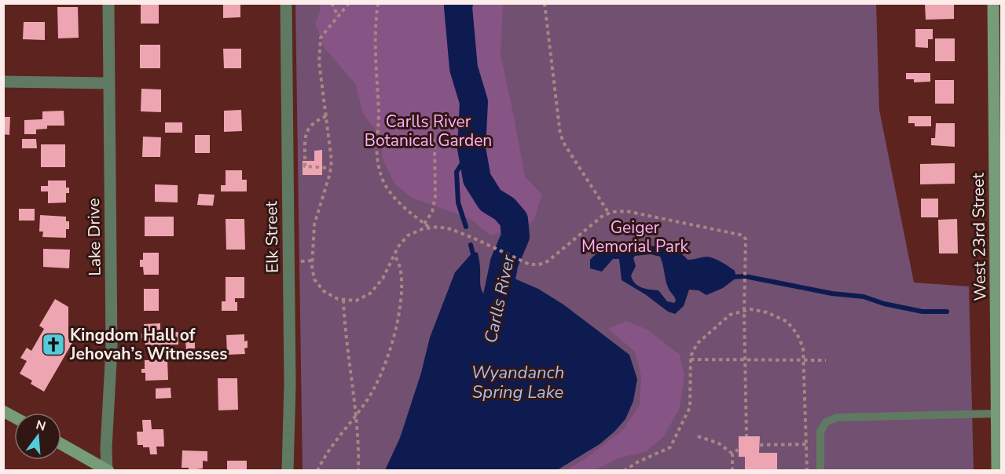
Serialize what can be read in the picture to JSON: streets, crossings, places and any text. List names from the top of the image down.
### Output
{
  "streets": {
    "street": ["Lake Drive", "Elk Street", "West 23rd Street"]
  },
  "water": ["Carlls River", "Wyandanch Spring Lake"],
  "parks": ["Carlls River Botanical Garden", "Geiger Memorial Park"],
  "places": {
    "church": ["Kingdom Hall of Jehovah’s Witnesses"]
  },
  "north": "top"
}
